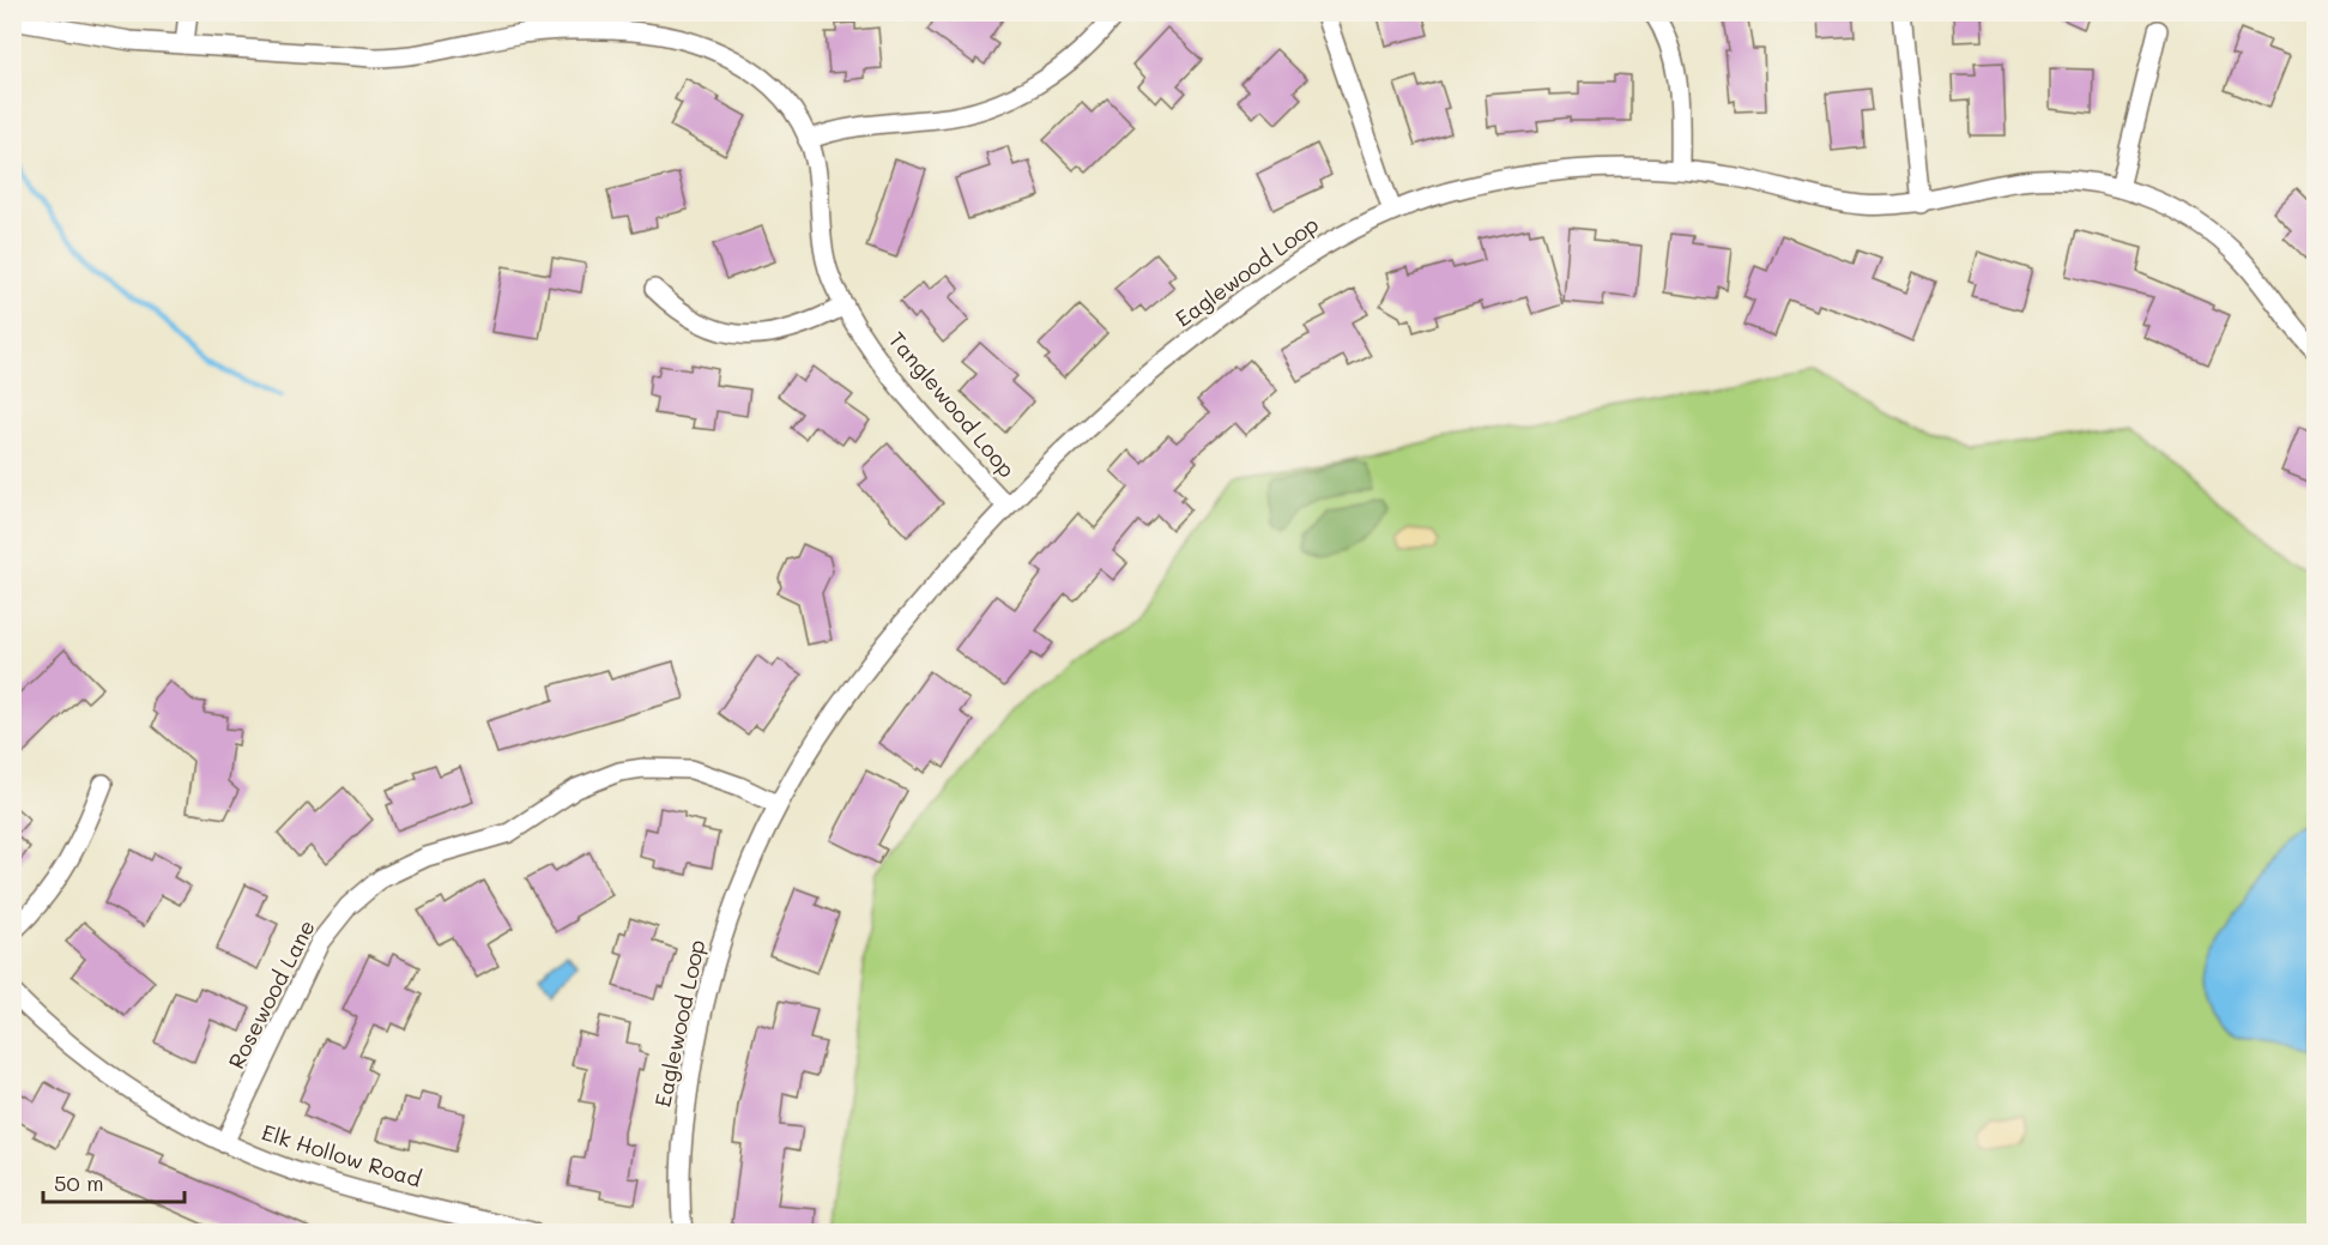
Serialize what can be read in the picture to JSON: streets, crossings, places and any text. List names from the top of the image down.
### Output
{
  "streets": {
    "street": [
      "Eaglewood Loop",
      "Tanglewood Loop",
      "Rosewood Lane",
      "Elk Hollow Road"
    ]
  },
  "crossings": [
    ["Eaglewood Loop", "Tanglewood Loop"],
    ["Eaglewood Loop", "Rosewood Lane"],
    ["Rosewood Lane", "Elk Hollow Road"]
  ],
  "scale_bar": "50 m"
}
